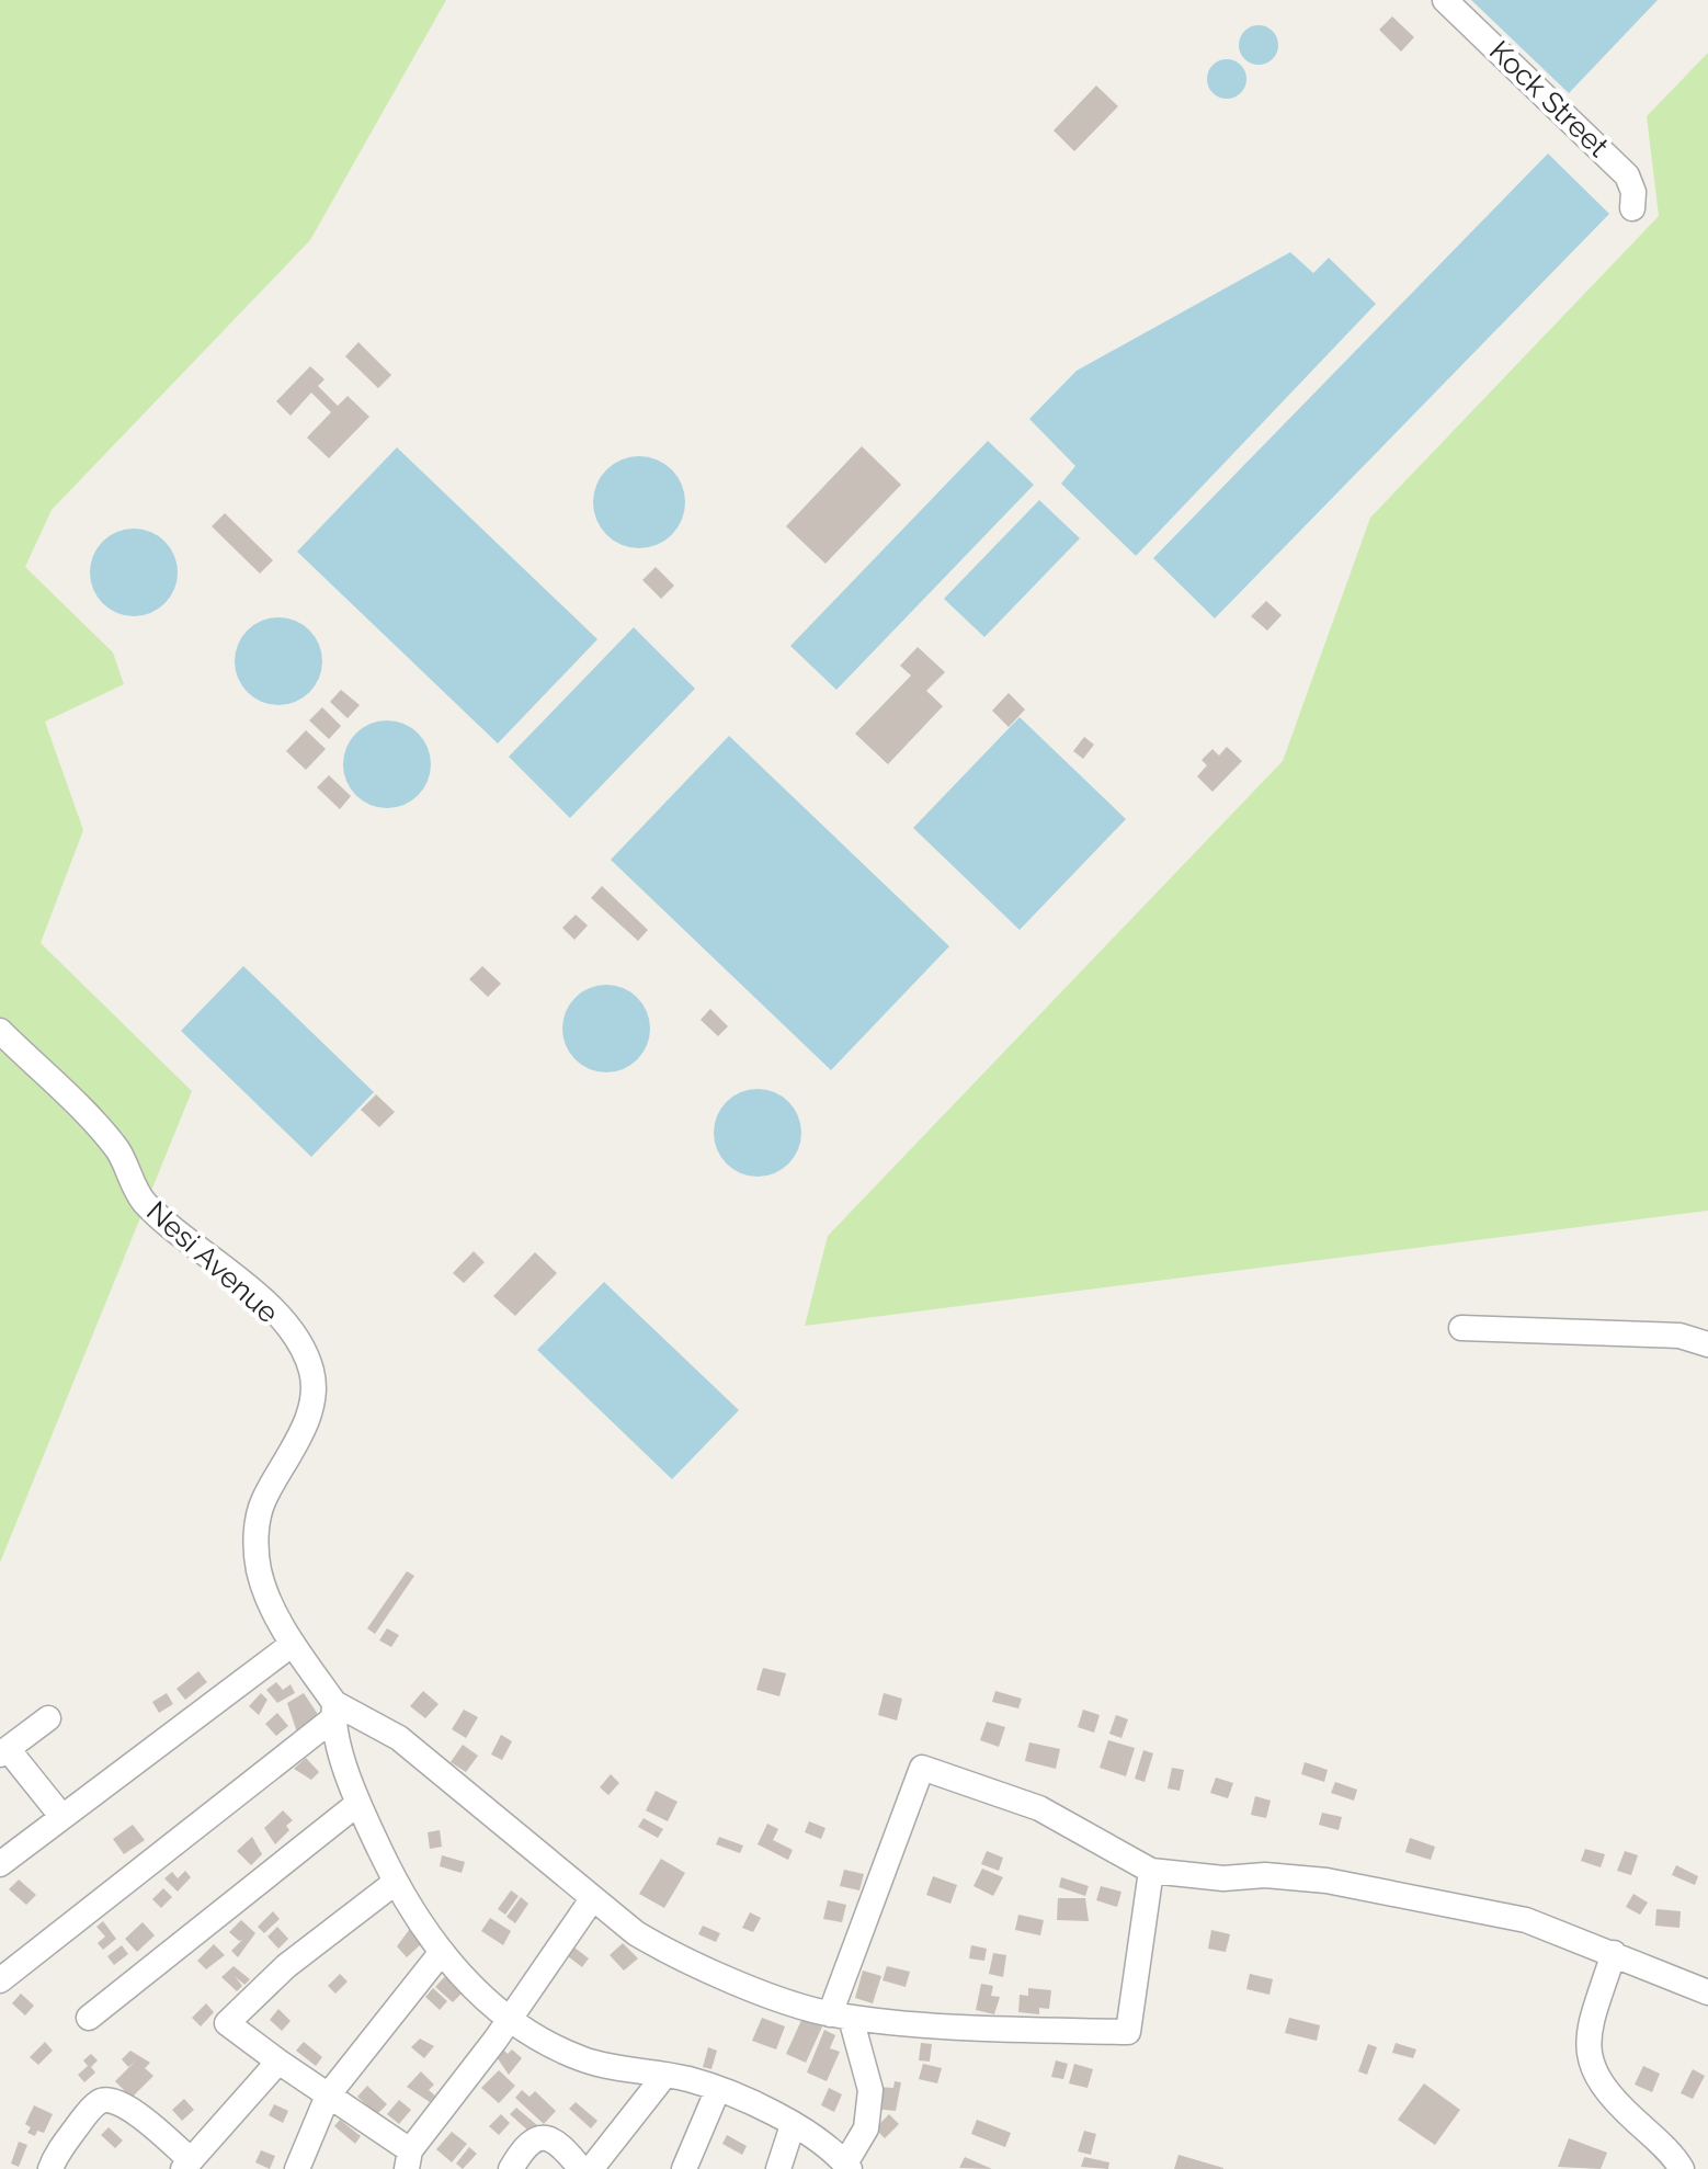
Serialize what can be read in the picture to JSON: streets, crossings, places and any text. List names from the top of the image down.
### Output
{
  "streets": {
    "street": ["Kock Street", "Nesi Avenue"]
  }
}
